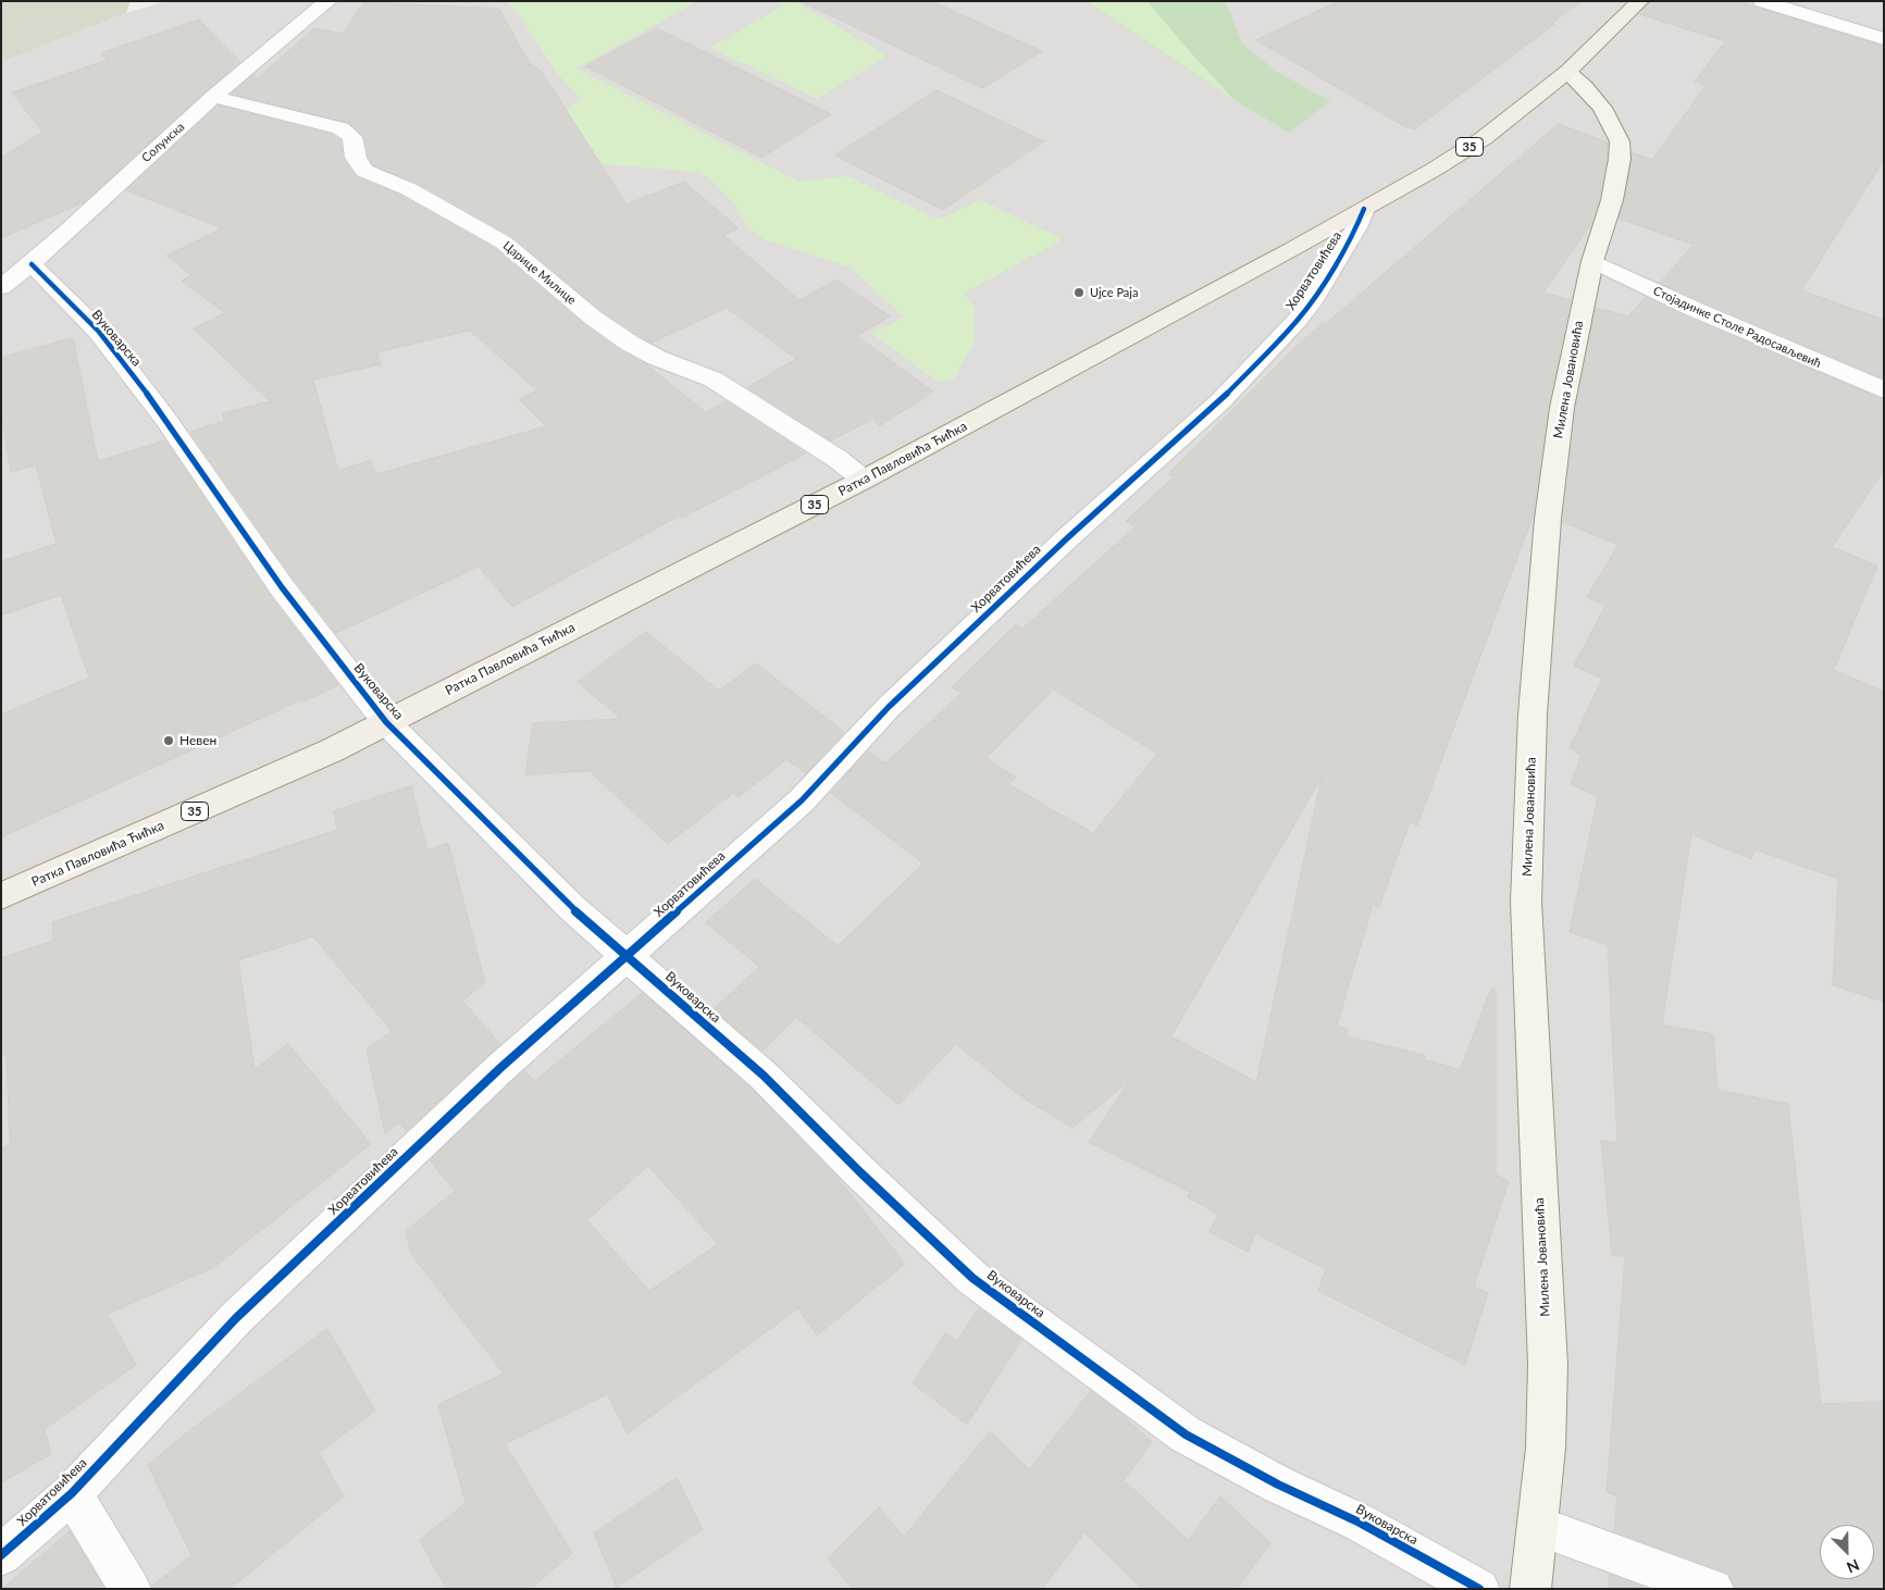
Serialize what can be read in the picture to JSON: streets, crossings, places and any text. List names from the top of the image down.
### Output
{
  "streets": {
    "main road": ["35", "Милена Јовановића", "Ратка Павловића Ћићка"],
    "street": [
      "Солунска",
      "Хорватовићева",
      "Царице Милице",
      "Стојадинке Столе Радосављевић",
      "Вуковарска"
    ]
  },
  "crossings": [
    ["Солунска", "Царице Милице"],
    ["Солунска", "Вуковарска"],
    ["Хорватовићева", "Вуковарска"],
    ["Хорватовићева", "Ратка Павловића Ћићка"],
    ["Царице Милице", "Ратка Павловића Ћићка"],
    ["Стојадинке Столе Радосављевић", "Милена Јовановића"],
    ["Вуковарска", "Ратка Павловића Ћићка"],
    ["Милена Јовановића", "Ратка Павловића Ћићка"]
  ],
  "places": ["Ujce Paja", "Невен"],
  "north": "bottom right"
}
